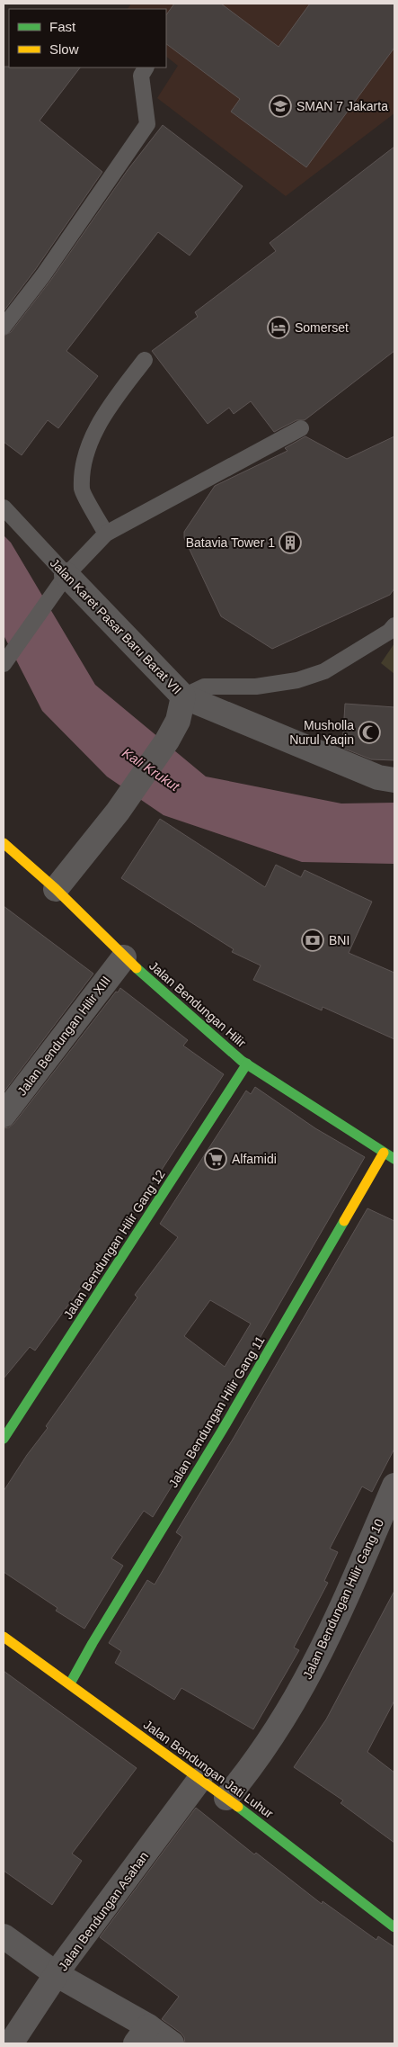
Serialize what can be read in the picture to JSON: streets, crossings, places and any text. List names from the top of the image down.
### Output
{
  "streets": {
    "street": [
      "Jalan Karet Pasar Baru Barat VII",
      "Jalan Bendungan Hilir",
      "Jalan Bendungan Hilir XIII",
      "Jalan Bendungan Hilir Gang 12",
      "Jalan Bendungan Hilir Gang 11",
      "Jalan Bendungan Hilir Gang 10",
      "Jalan Bendungan Jati Luhur",
      "Jalan Bendungan Asahan"
    ]
  },
  "crossings": [
    ["Jalan Bendungan Hilir", "Jalan Bendungan Hilir XIII"],
    ["Jalan Bendungan Hilir", "Jalan Bendungan Hilir Gang 12"],
    ["Jalan Bendungan Hilir", "Jalan Bendungan Hilir Gang 11"],
    ["Jalan Bendungan Hilir Gang 11", "Jalan Bendungan Jati Luhur"],
    ["Jalan Bendungan Hilir Gang 10", "Jalan Bendungan Jati Luhur"],
    ["Jalan Bendungan Jati Luhur", "Jalan Bendungan Asahan"]
  ],
  "water": ["Kali Krukut"],
  "places": {
    "school or university": ["SMAN 7 Jakarta"],
    "hotel": ["Somerset"],
    "building": ["Batavia Tower 1"],
    "mosque": ["Musholla Nurul Yaqin"],
    "bank": ["BNI"],
    "supermarket": ["Alfamidi"]
  },
  "legend": ["Fast", "Slow"]
}
